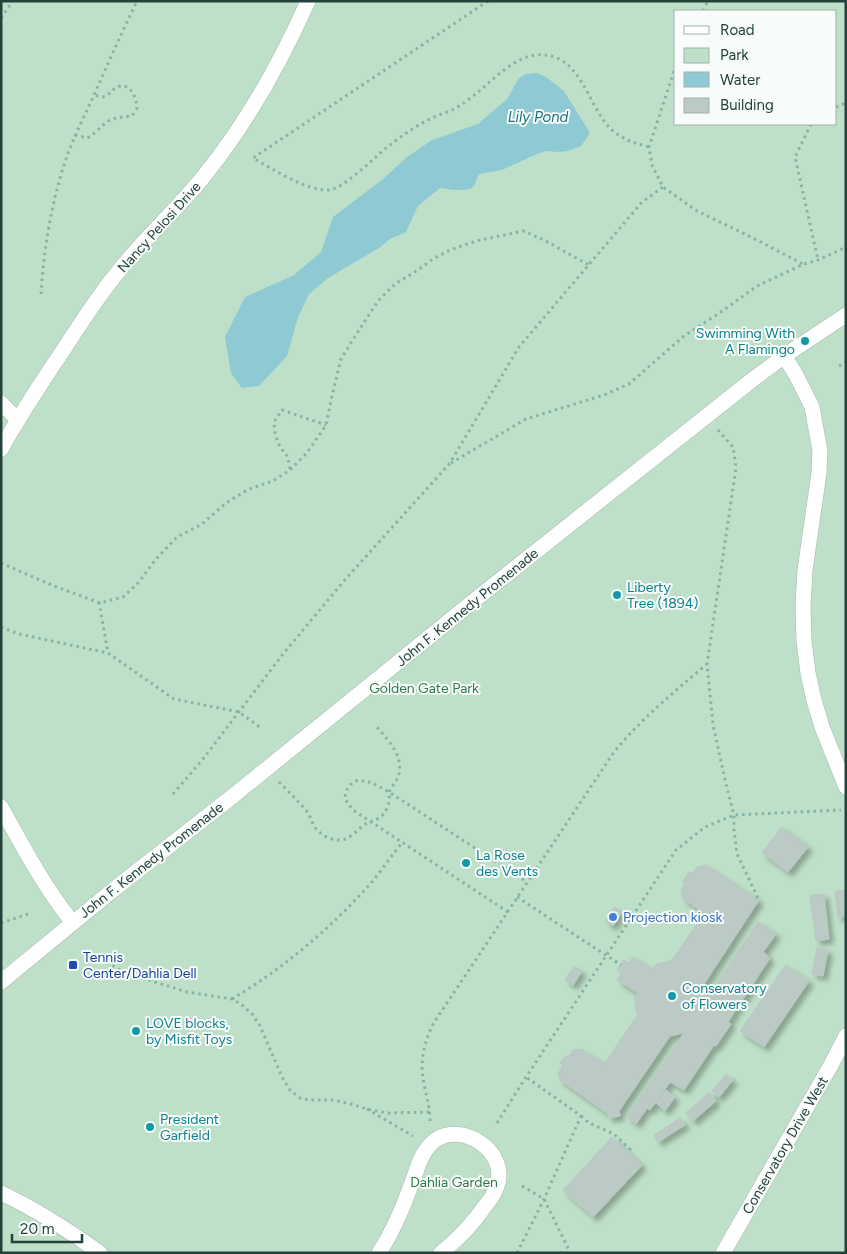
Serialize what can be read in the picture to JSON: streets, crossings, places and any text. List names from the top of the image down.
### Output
{
  "streets": {
    "street": ["Nancy Pelosi Drive", "John F. Kennedy Promenade", "Conservatory Drive West"]
  },
  "water": ["Lily Pond"],
  "parks": ["Golden Gate Park", "Dahlia Garden"],
  "places": {
    "other": [
      "Swimming With A Flamingo",
      "Liberty Tree (1894)",
      "La Rose des Vents",
      "Projection kiosk",
      "Conservatory of Flowers",
      "LOVE blocks, by Misfit Toys",
      "President Garfield"
    ],
    "transit": ["Tennis Center/Dahlia Dell"]
  },
  "legend": [
    "Road",
    "Park",
    "Water",
    "Building"
  ],
  "scale_bar": "20 m"
}
